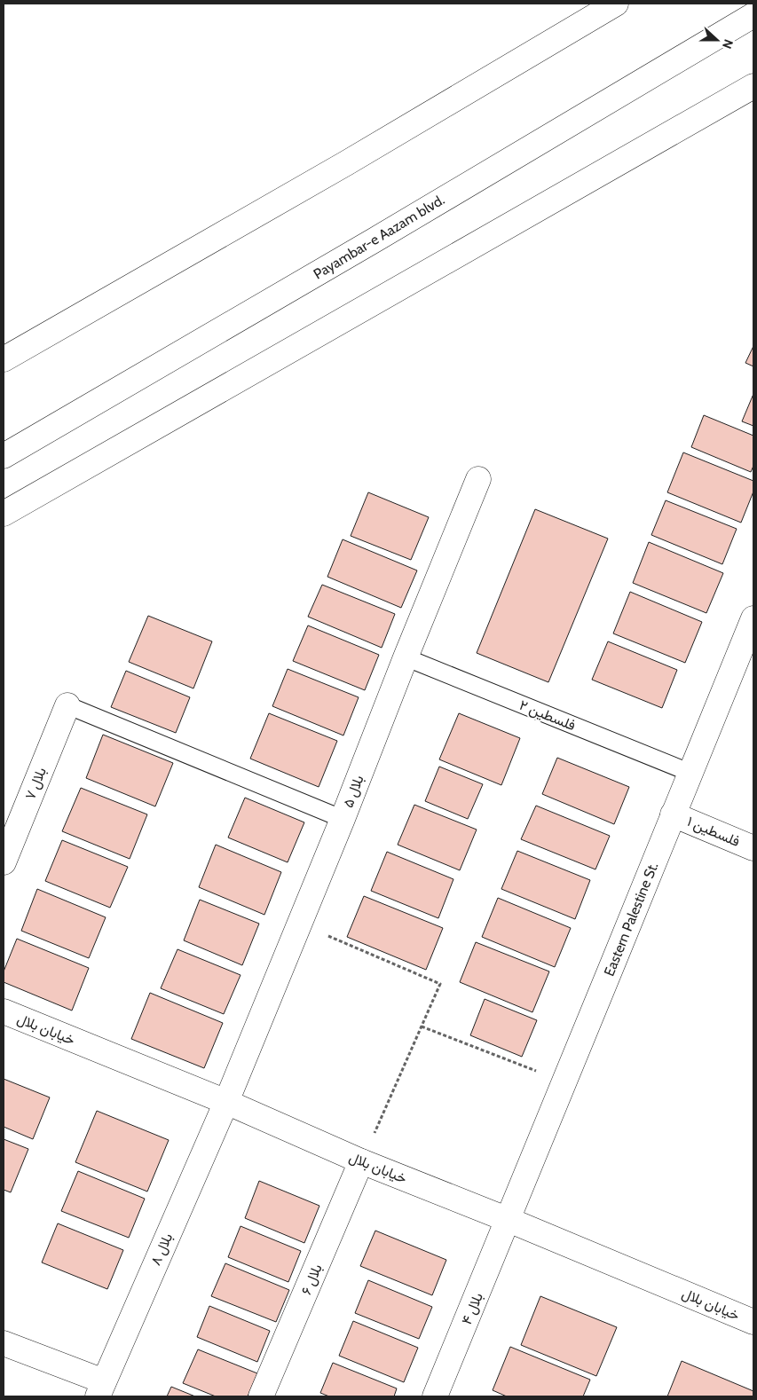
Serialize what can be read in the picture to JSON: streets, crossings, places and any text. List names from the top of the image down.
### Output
{
  "streets": {
    "street": [
      "Payambar-e Aazam blvd.",
      "بلال ۷",
      "بلال ۵",
      "فلسطین ۱",
      "Eastern Palestine St.",
      "خیابان بلال",
      "بلال ۸",
      "بلال ۶",
      "بلال ۴"
    ],
    "lane": ["فلسطین ۲"]
  },
  "crossings": [
    ["فلسطین ۲", "بلال ۵"],
    ["فلسطین ۲", "Eastern Palestine St."],
    ["بلال ۵", "خیابان بلال"],
    ["بلال ۵", "بلال ۸"],
    ["فلسطین ۱", "Eastern Palestine St."],
    ["Eastern Palestine St.", "خیابان بلال"],
    ["Eastern Palestine St.", "بلال ۴"],
    ["خیابان بلال", "بلال ۸"],
    ["خیابان بلال", "بلال ۶"],
    ["خیابان بلال", "بلال ۴"]
  ],
  "north": "right"
}
